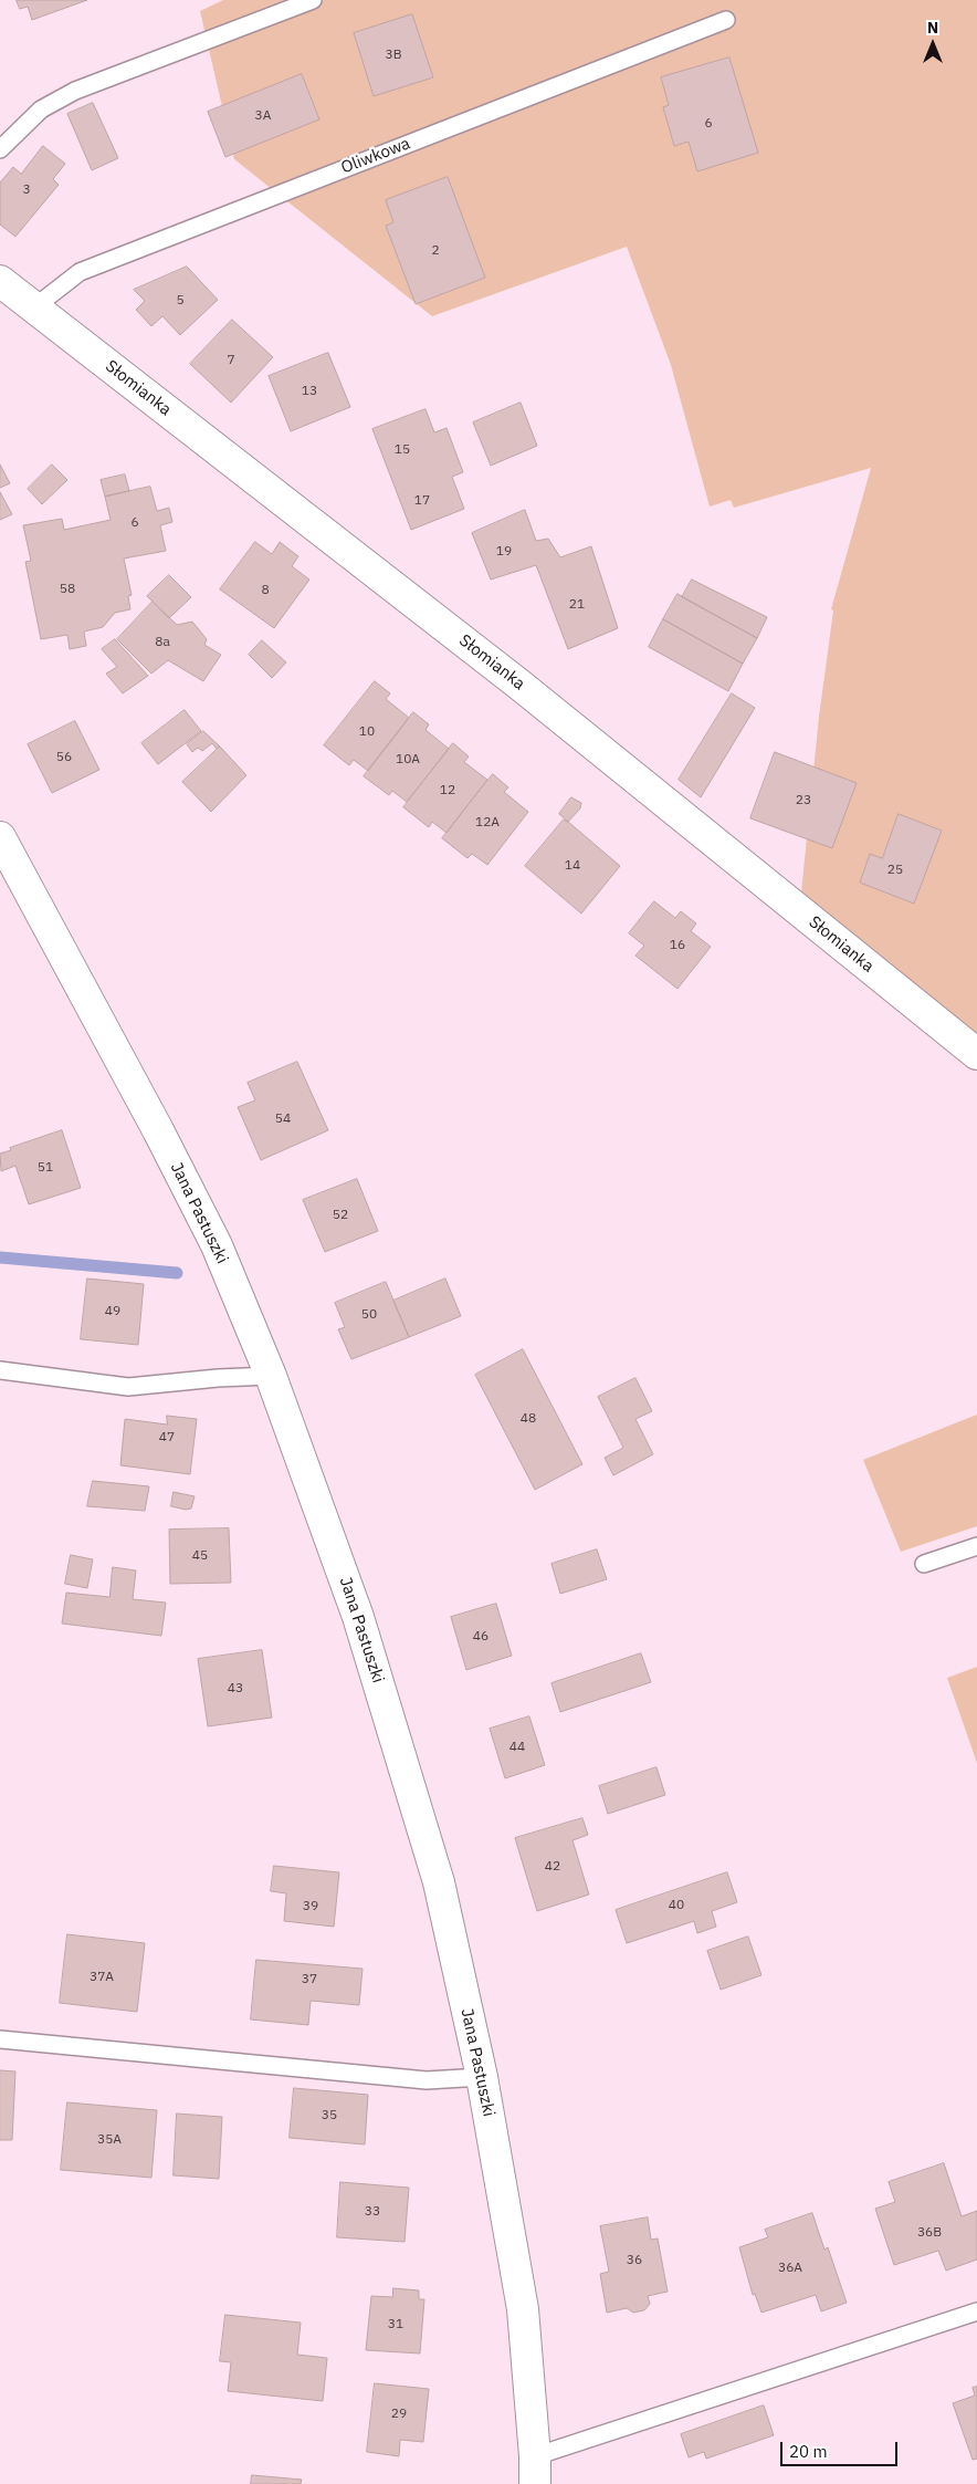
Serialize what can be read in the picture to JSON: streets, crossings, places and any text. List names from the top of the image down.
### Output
{
  "streets": {
    "street": ["Słomianka", "Jana Pastuszki"],
    "lane": ["Oliwkowa"]
  },
  "crossings": [
    ["Oliwkowa", "Słomianka"]
  ],
  "house_numbers": [
    "3B",
    "3A",
    "6",
    "3",
    "2",
    "5",
    "7",
    "13",
    "15",
    "17",
    "6",
    "19",
    "58",
    "8",
    "21",
    "8a",
    "10",
    "56",
    "10A",
    "12",
    "23",
    "12A",
    "14",
    "25",
    "16",
    "54",
    "51",
    "52",
    "49",
    "50",
    "48",
    "47",
    "45",
    "46",
    "43",
    "44",
    "42",
    "40",
    "39",
    "37A",
    "37",
    "35",
    "35A",
    "33",
    "36B",
    "36",
    "36A",
    "31",
    "29"
  ],
  "scale_bar": "20 m",
  "north": "top"
}
